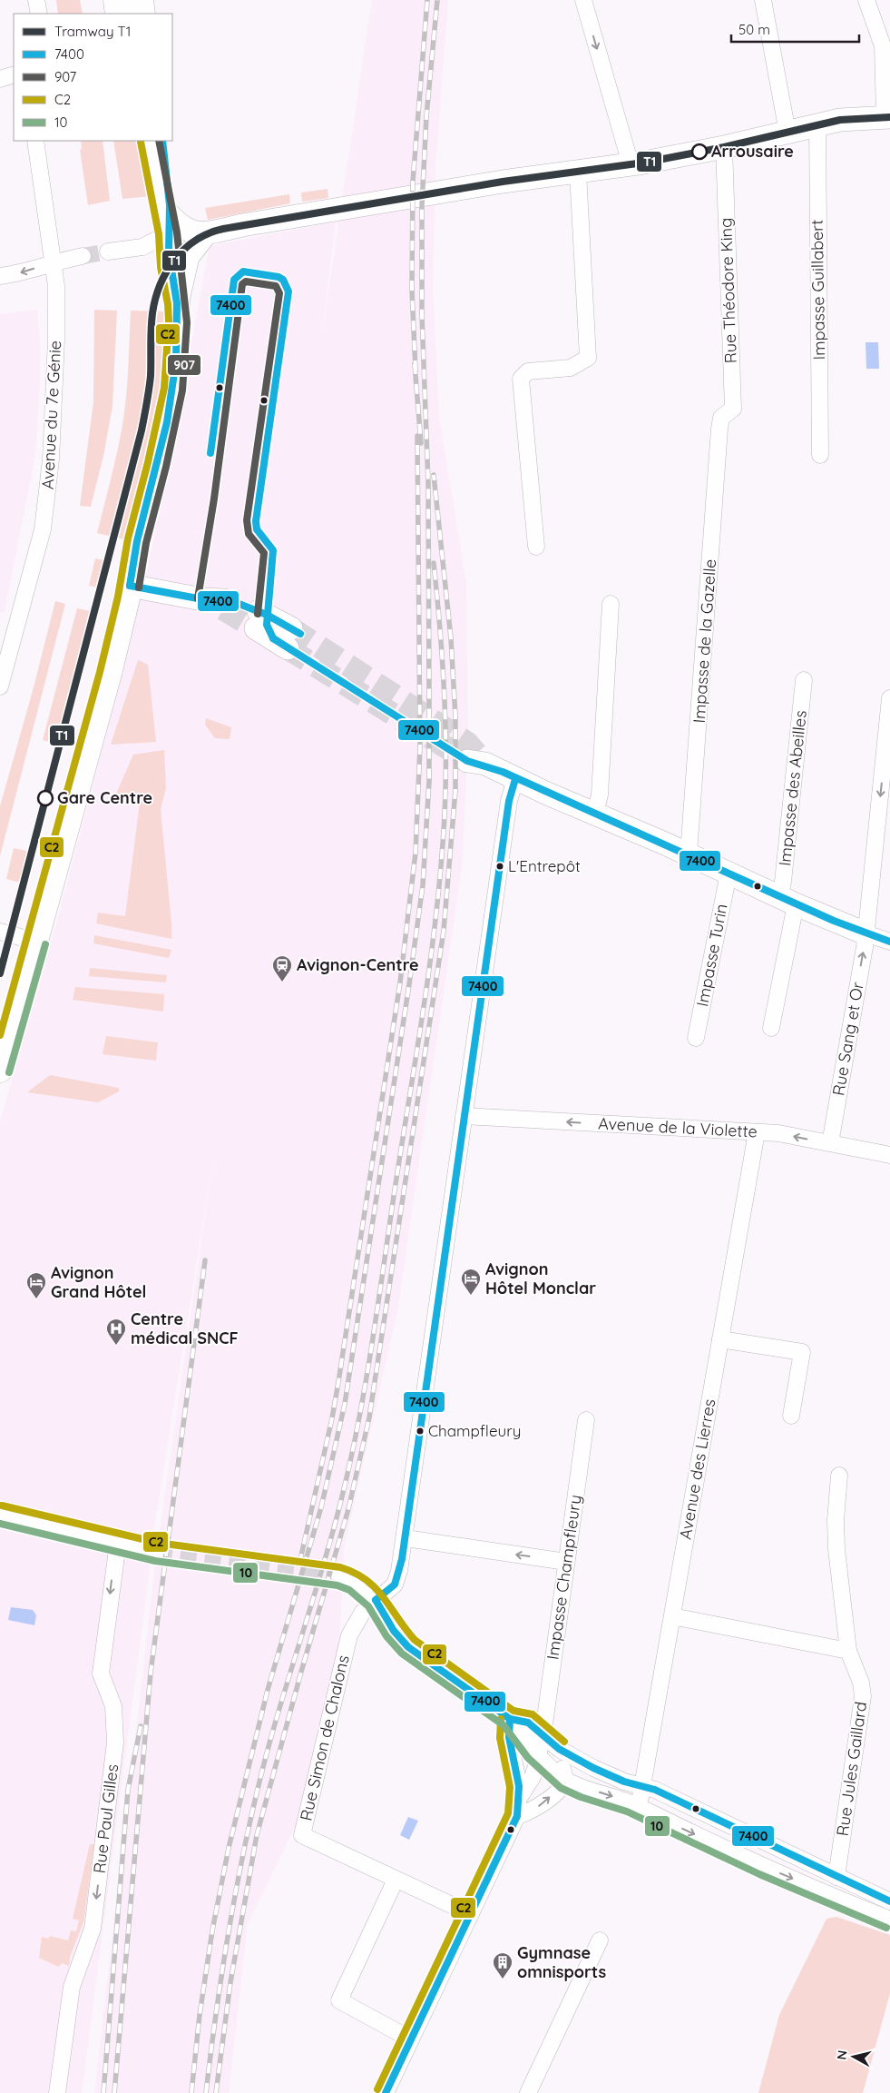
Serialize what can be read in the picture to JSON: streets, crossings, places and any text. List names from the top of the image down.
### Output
{
  "streets": {
    "street": [
      "Impasse Guillabert",
      "Rue Théodore King",
      "Avenue du 7e Génie",
      "Impasse de la Gazelle",
      "Impasse des Abeilles",
      "Impasse Turin",
      "Rue Sang et Or",
      "Avenue de la Violette",
      "Avenue des Lierres",
      "Impasse Champfleury",
      "Rue Simon de Chalons",
      "Rue Jules Gaillard",
      "Rue Paul Gilles"
    ]
  },
  "crossings": [
    ["Rue Théodore King", "Impasse de la Gazelle"],
    ["Rue Sang et Or", "Avenue de la Violette"],
    ["Avenue de la Violette", "Avenue des Lierres"]
  ],
  "one_way": ["Avenue de la Violette", "Rue Paul Gilles"],
  "places": {
    "other": [
      "Arrousaire",
      "Gare Centre",
      "L'Entrepôt",
      "Champfleury"
    ],
    "station": ["Avignon-Centre"],
    "hotel": ["Avignon Hôtel Monclar", "Avignon Grand Hôtel"],
    "hospital": ["Centre médical SNCF"],
    "building": ["Gymnase omnisports"]
  },
  "lines": [
    "tram line T1",
    "transit line 7400",
    "transit line 907",
    "transit line C2",
    "transit line 10"
  ],
  "legend": [
    "Tramway T1",
    "7400",
    "907",
    "C2",
    "10"
  ],
  "scale_bar": "50 m",
  "north": "left"
}
